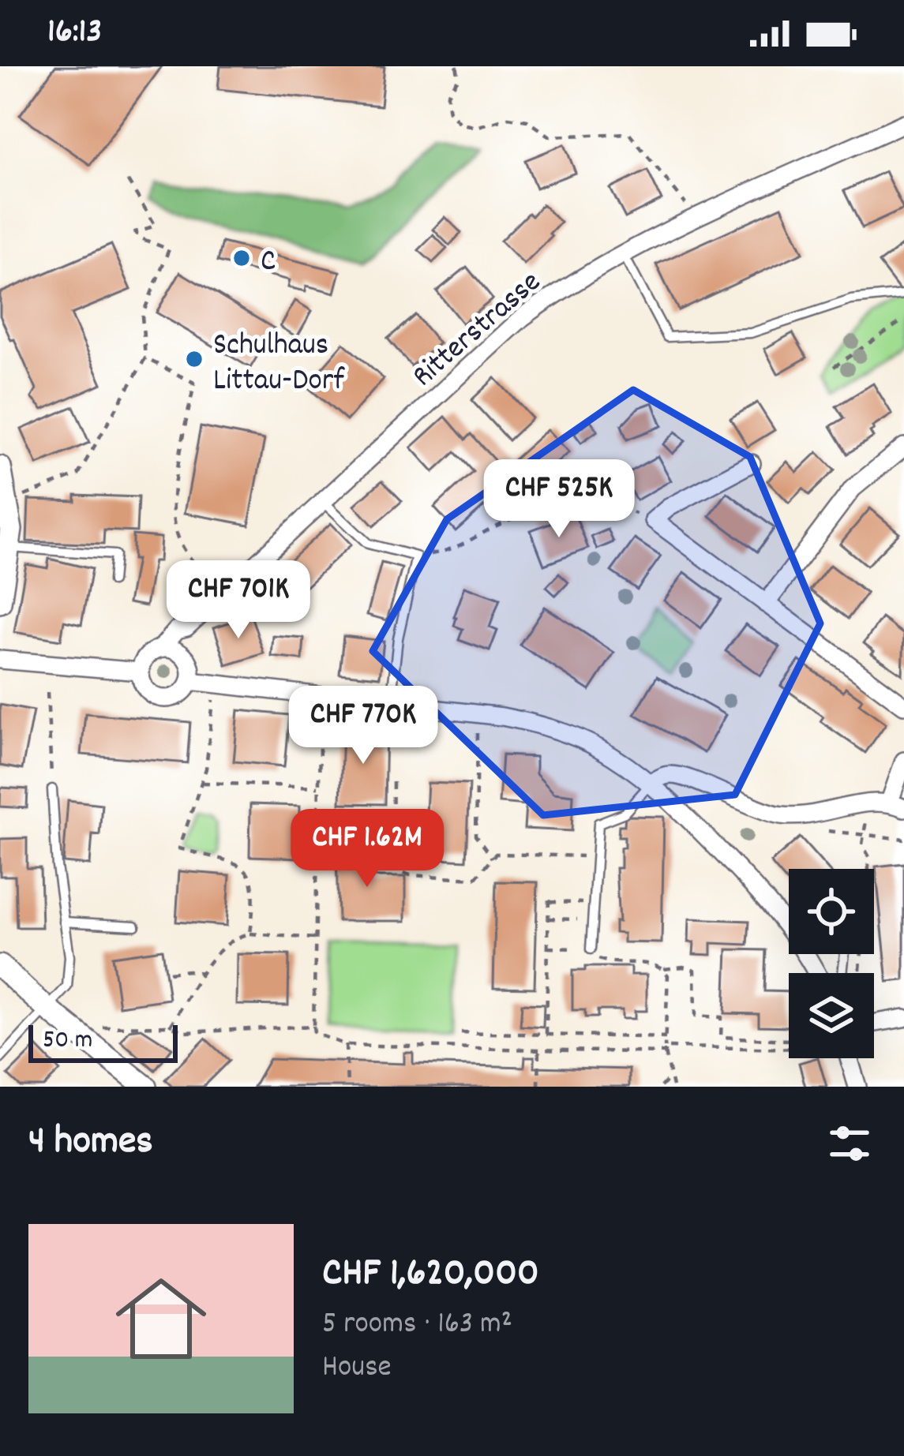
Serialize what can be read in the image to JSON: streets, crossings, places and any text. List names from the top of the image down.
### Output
{
  "streets": {
    "street": ["Ritterstrasse"]
  },
  "places": ["C", "Schulhaus Littau-Dorf"],
  "scale_bar": "50 m",
  "page": {
    "status": "16:13",
    "price": [
      "CHF 525K",
      "CHF 701K",
      "CHF 770K",
      "CHF 1.62M"
    ],
    "scale": "50 m",
    "heading": "4 homes",
    "list": [
      {
        "name": "CHF 1,620,000",
        "note": "5 rooms · 163 m² · House"
      }
    ]
  }
}
